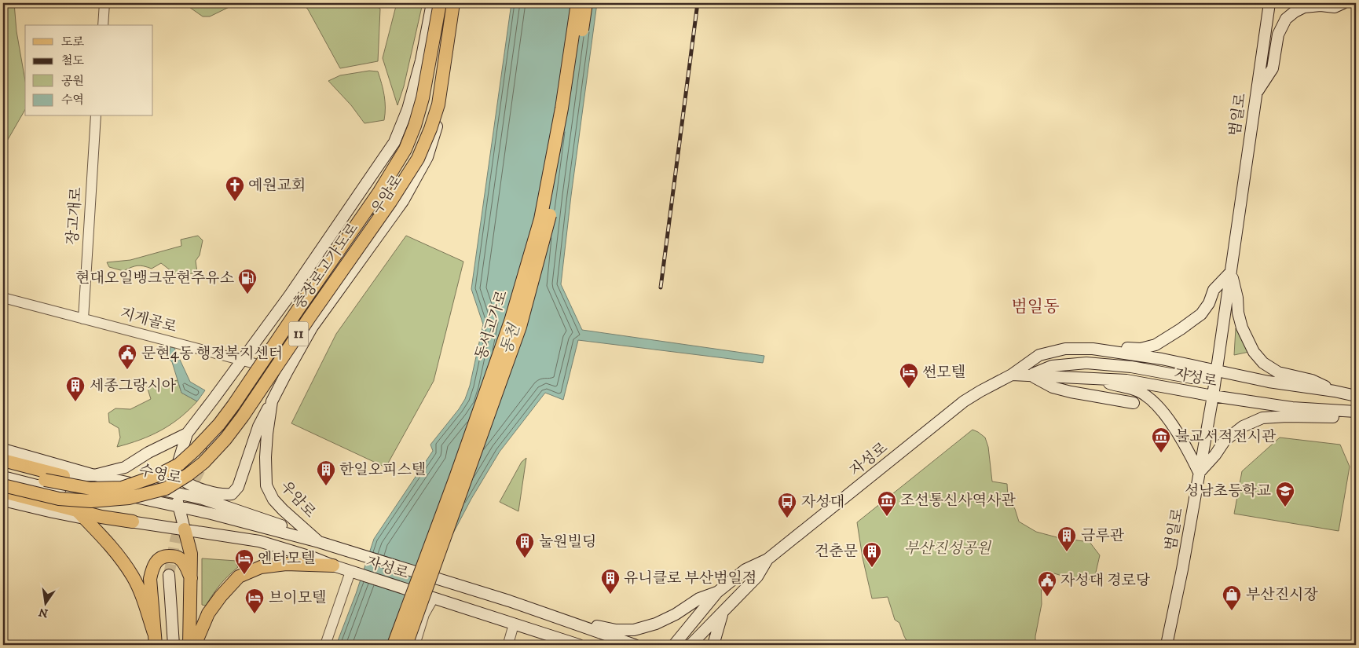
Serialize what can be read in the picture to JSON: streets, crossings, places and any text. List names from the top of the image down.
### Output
{
  "streets": {
    "main road": [
      "범일로",
      "우암로",
      "충장로고가도로",
      "동서고가로",
      "11",
      "자성로",
      "수영로"
    ],
    "street": ["장고개로", "지게골로"]
  },
  "crossings": [
    ["범일로", "자성로"],
    ["우암로", "지게골로"],
    ["우암로", "자성로"],
    ["장고개로", "지게골로"],
    ["자성로", "수영로"]
  ],
  "districts": ["범일동"],
  "water": ["동천"],
  "parks": ["부산진성공원"],
  "places": {
    "church": ["예원교회"],
    "fuel station": ["현대오일뱅크문현주유소"],
    "public building": ["문현4동 행정복지센터", "자성대 경로당"],
    "hotel": ["썬모텔", "엔터모텔", "브이모텔"],
    "building": [
      "세종그랑시아",
      "한일오피스텔",
      "금루관",
      "눌원빌딩",
      "건춘문",
      "유니클로 부산범일점"
    ],
    "museum": ["불교서적전시관", "조선통신사역사관"],
    "school or university": ["성남초등학교"],
    "bus stop": ["자성대"],
    "shop": ["부산진시장"]
  },
  "legend": [
    "도로",
    "철도",
    "공원",
    "수역"
  ],
  "north": "bottom"
}
